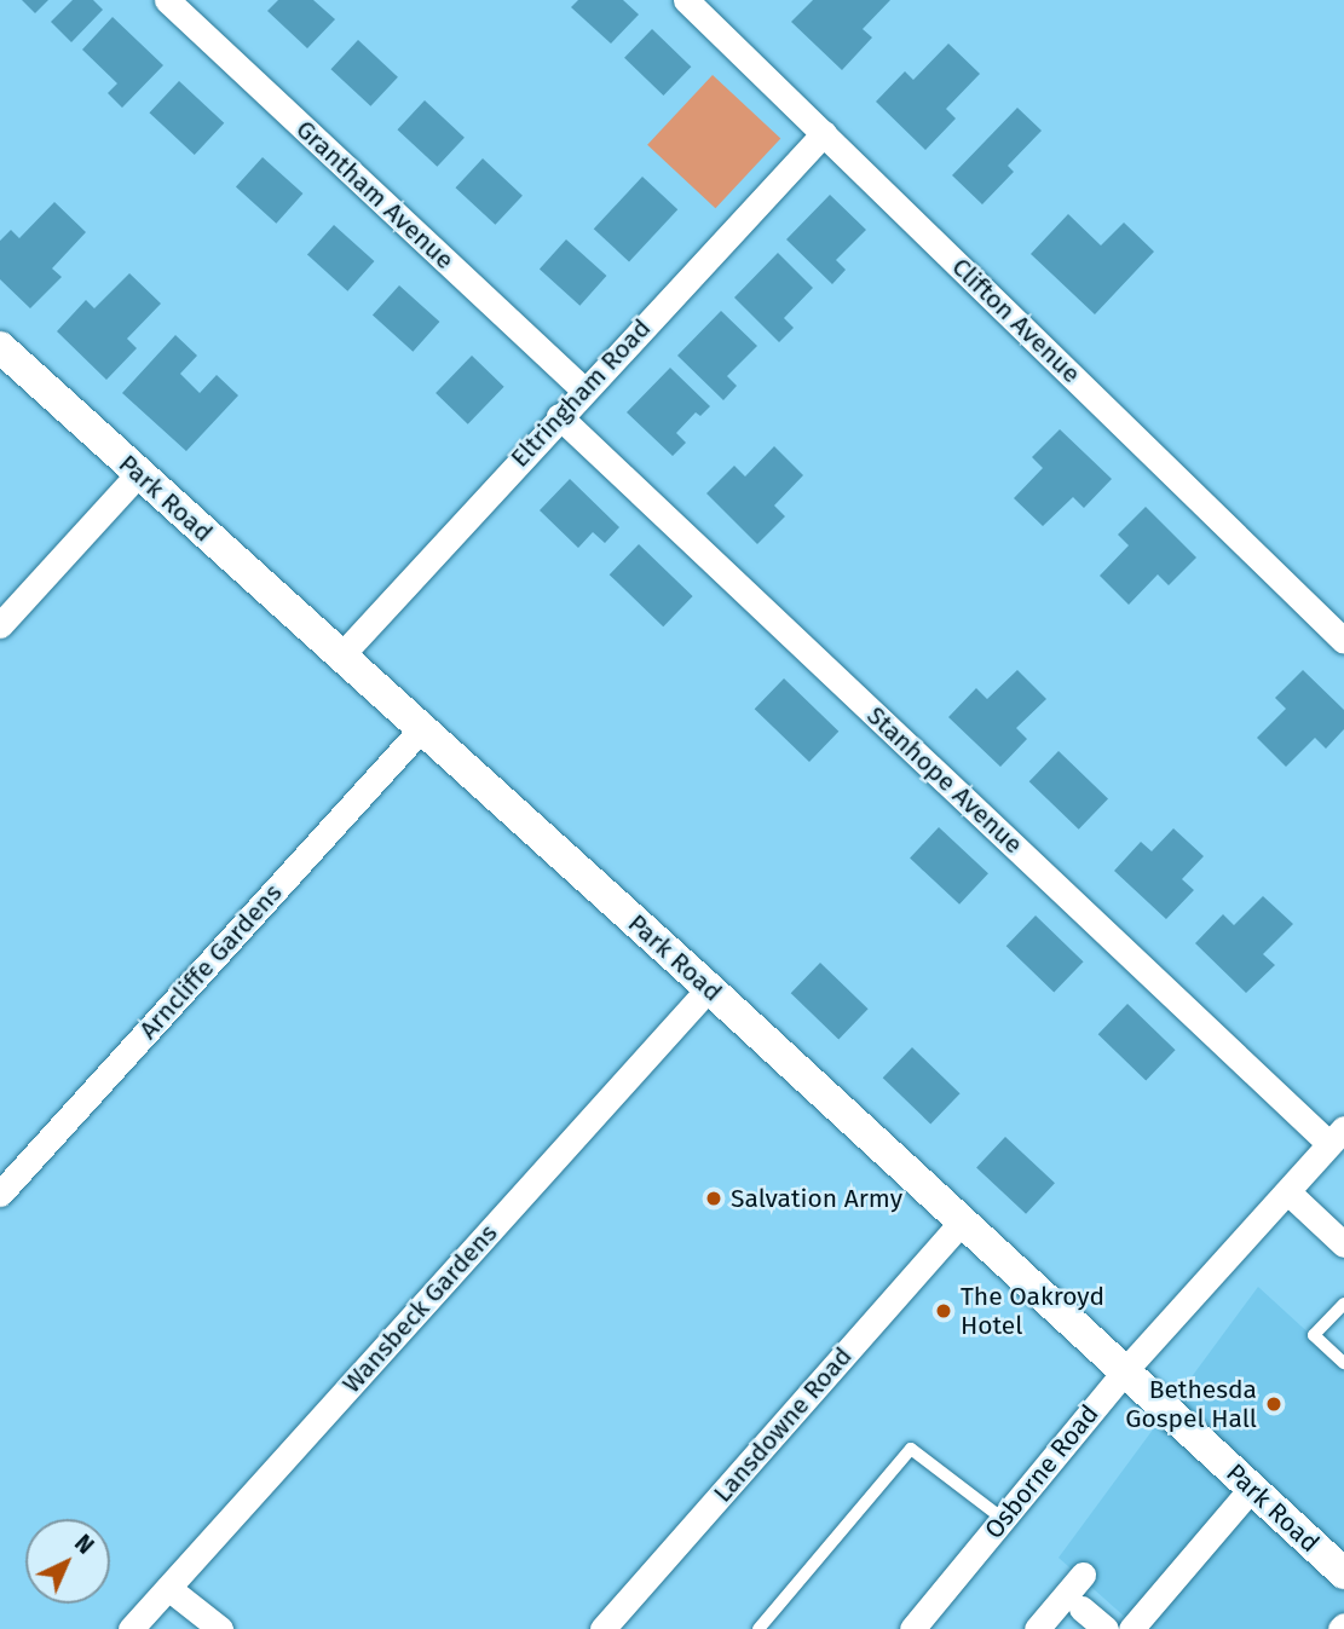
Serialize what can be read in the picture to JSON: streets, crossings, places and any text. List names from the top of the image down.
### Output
{
  "streets": {
    "street": [
      "Grantham Avenue",
      "Clifton Avenue",
      "Eltringham Road",
      "Park Road",
      "Stanhope Avenue",
      "Arncliffe Gardens",
      "Wansbeck Gardens",
      "Lansdowne Road",
      "Osborne Road"
    ]
  },
  "crossings": [
    ["Grantham Avenue", "Eltringham Road"],
    ["Clifton Avenue", "Eltringham Road"],
    ["Eltringham Road", "Park Road"],
    ["Eltringham Road", "Stanhope Avenue"],
    ["Park Road", "Arncliffe Gardens"],
    ["Park Road", "Wansbeck Gardens"],
    ["Park Road", "Lansdowne Road"],
    ["Park Road", "Osborne Road"],
    ["Stanhope Avenue", "Osborne Road"]
  ],
  "places": ["Salvation Army", "The Oakroyd Hotel", "Bethesda Gospel Hall"],
  "north": "top right"
}
